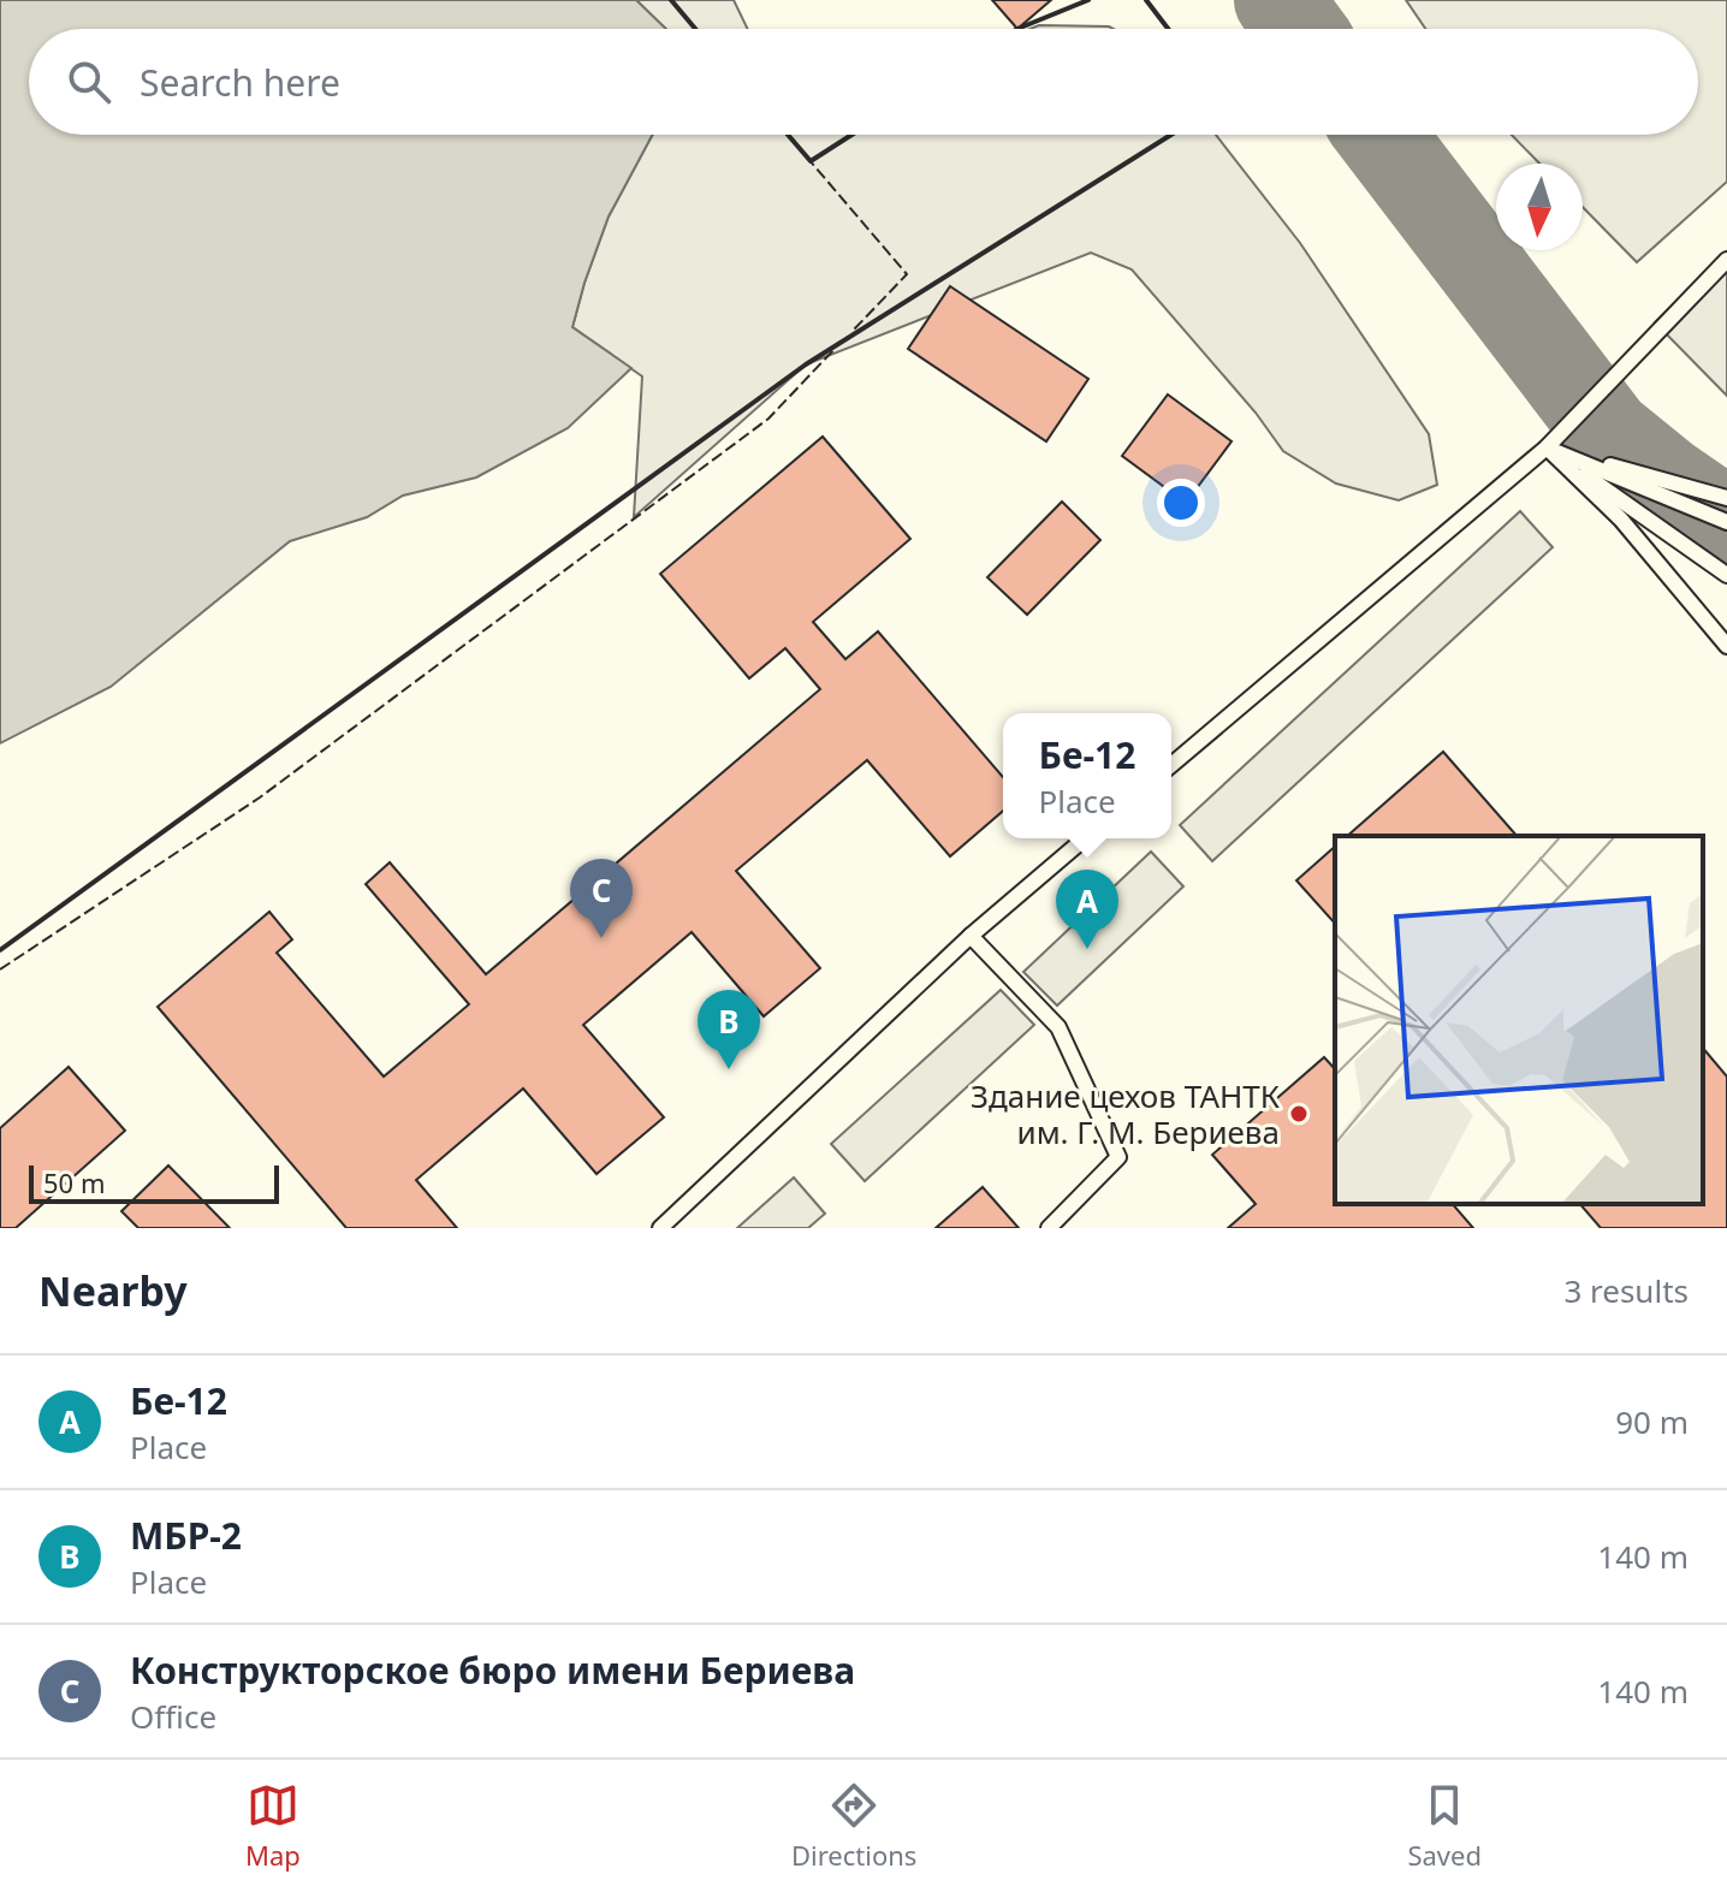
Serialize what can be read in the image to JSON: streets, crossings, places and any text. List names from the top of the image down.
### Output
{
  "places": ["Здание цехов ТАНТК им. Г. М. Бериева"],
  "scale_bar": "50 m",
  "north": "bottom",
  "page": {
    "search": "Search here",
    "popup": ["Бе-12", "Place"],
    "pins": ["C", "A", "B"],
    "scale": "50 m",
    "heading": ["Nearby", "3 results"],
    "list": [
      {
        "mark": "A",
        "name": "Бе-12",
        "note": "Place",
        "value": "90 m"
      },
      {
        "mark": "B",
        "name": "МБР-2",
        "note": "Place",
        "value": "140 m"
      },
      {
        "mark": "C",
        "name": "Конструкторское бюро имени Бериева",
        "note": "Office",
        "value": "140 m"
      }
    ],
    "nav": ["Map", "Directions", "Saved"]
  }
}
